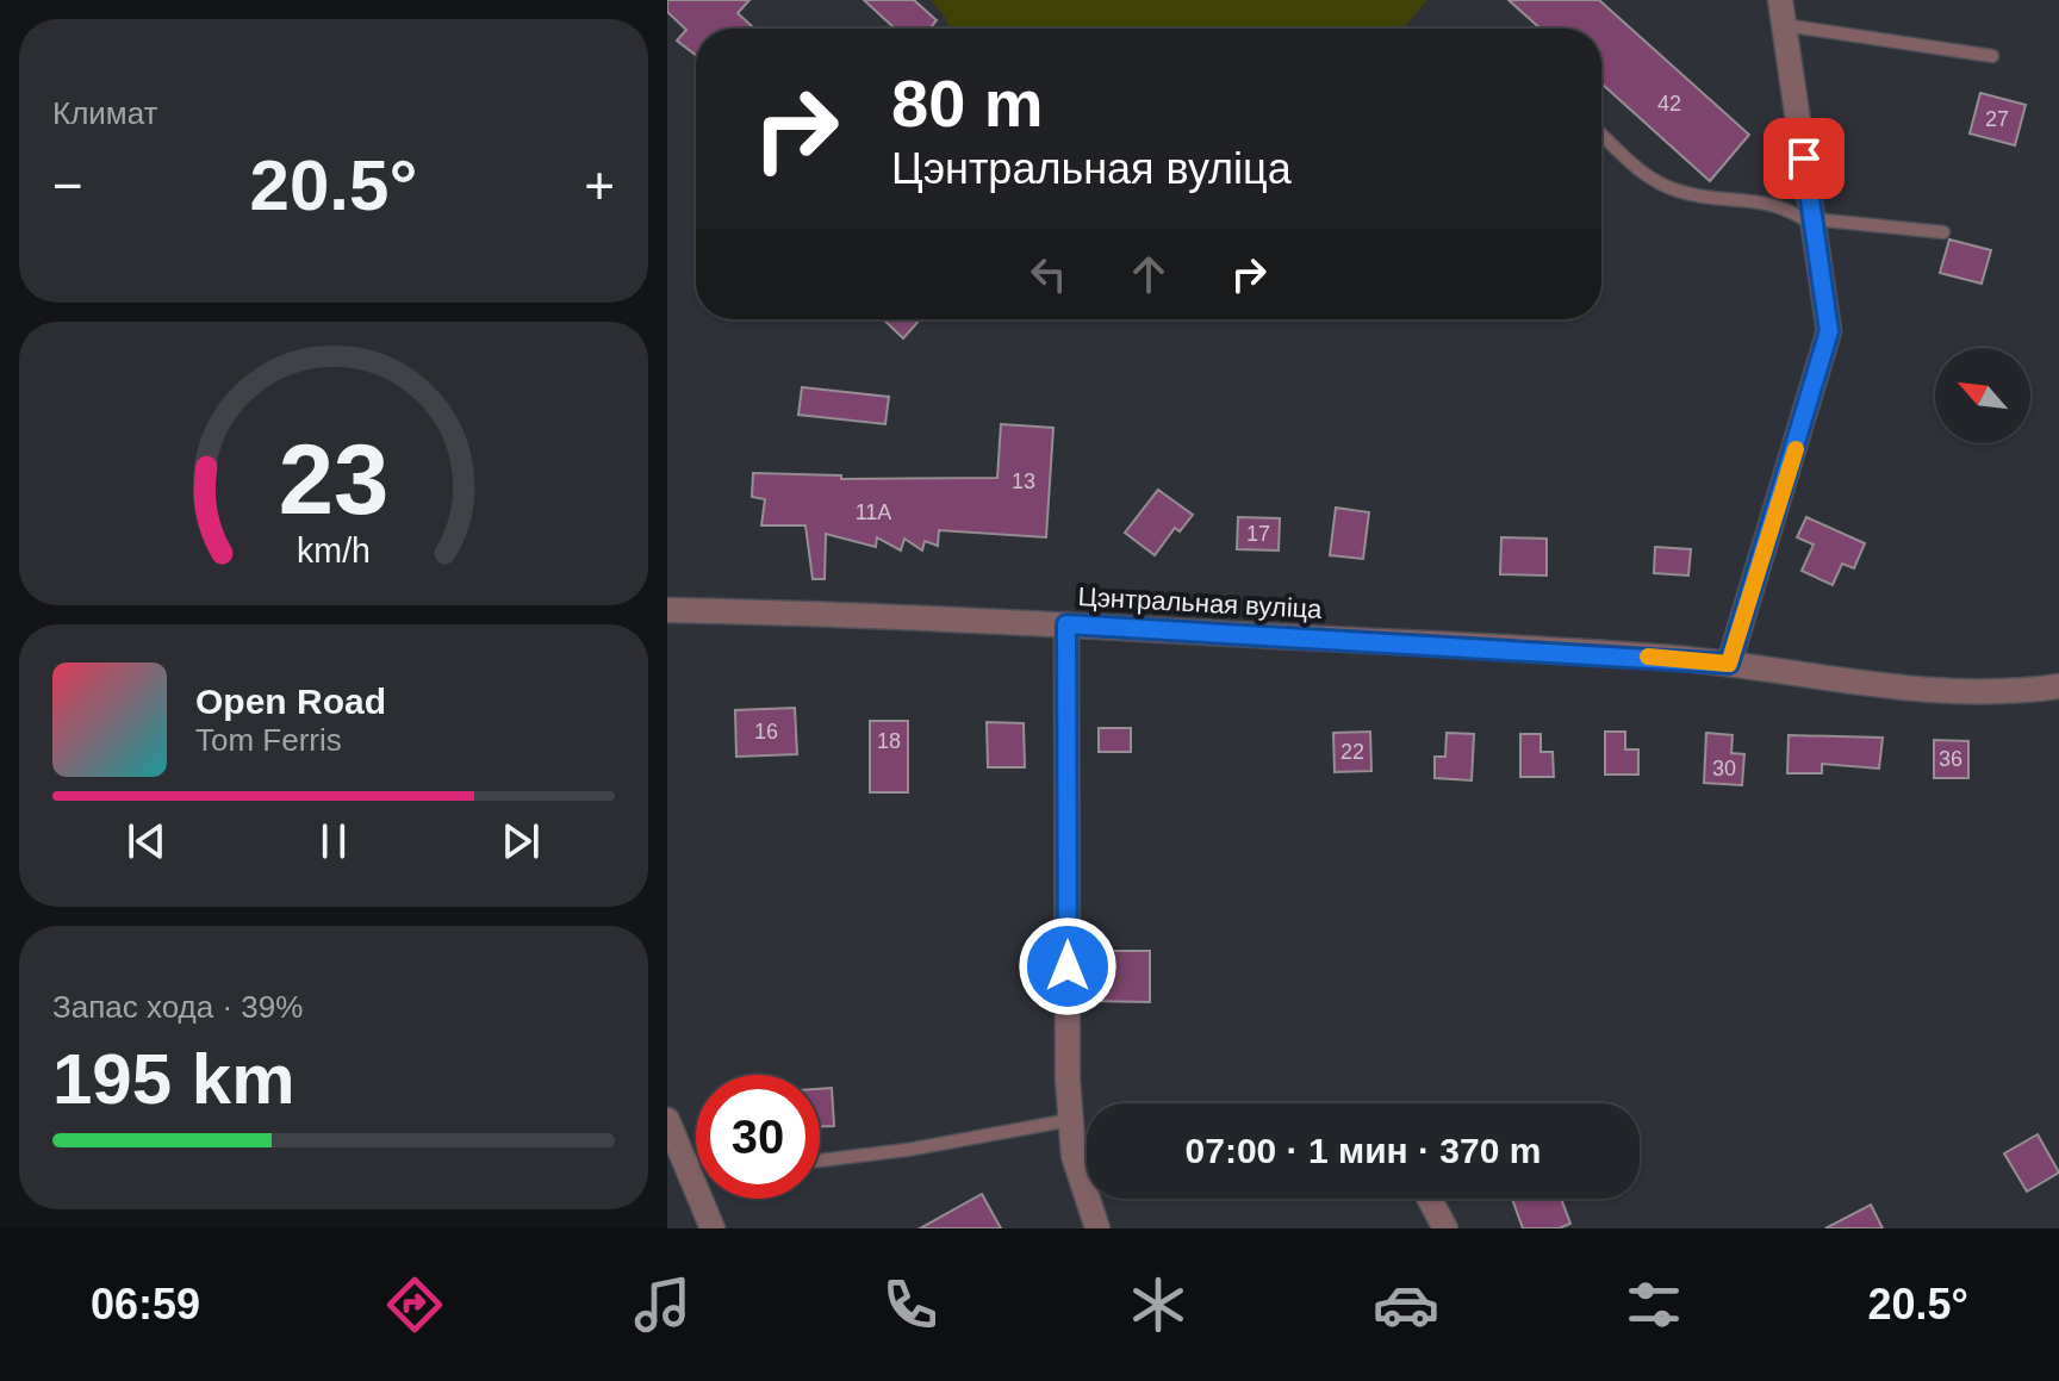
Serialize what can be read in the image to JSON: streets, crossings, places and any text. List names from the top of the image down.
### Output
{
  "streets": {
    "street": ["Цэнтральная вуліца"]
  },
  "house_numbers": [
    "42",
    "27",
    "13",
    "11А",
    "17",
    "16",
    "18",
    "22",
    "36",
    "30"
  ],
  "north": "top left",
  "page": {
    "tile": [
      "Климат",
      ["Запас хода · 39%", "195 km"]
    ],
    "turn": ["80 m", "Цэнтральная вуліца"],
    "heat": ["−", "20.5°", "+"],
    "song": ["Open Road", "Tom Ferris"],
    "limit": "30",
    "trip": "07:00 · 1 мин · 370 m",
    "tabs": ["06:59", "20.5°"],
    "gauge": ["23", "km/h"]
  }
}
